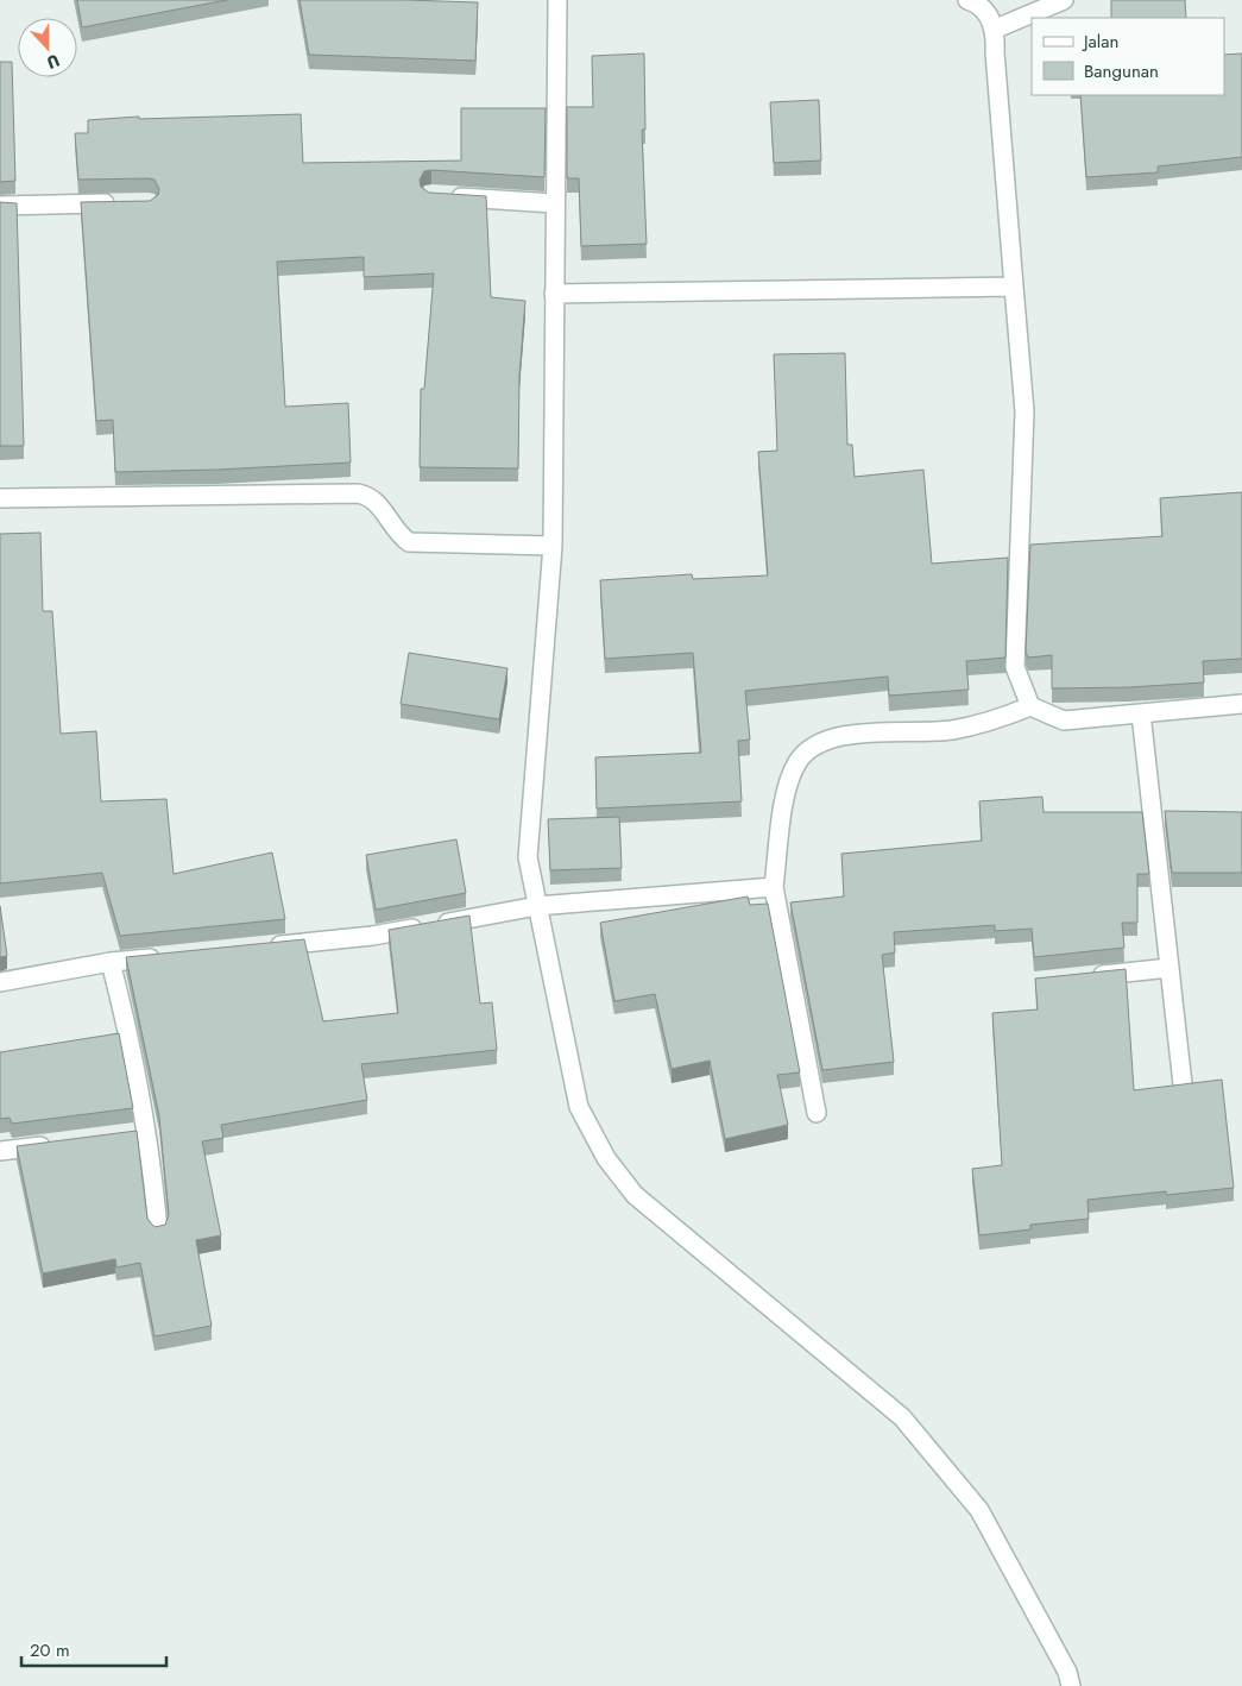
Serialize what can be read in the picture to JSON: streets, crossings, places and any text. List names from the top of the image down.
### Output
{
  "legend": ["Jalan", "Bangunan"],
  "scale_bar": "20 m",
  "north": "bottom"
}
